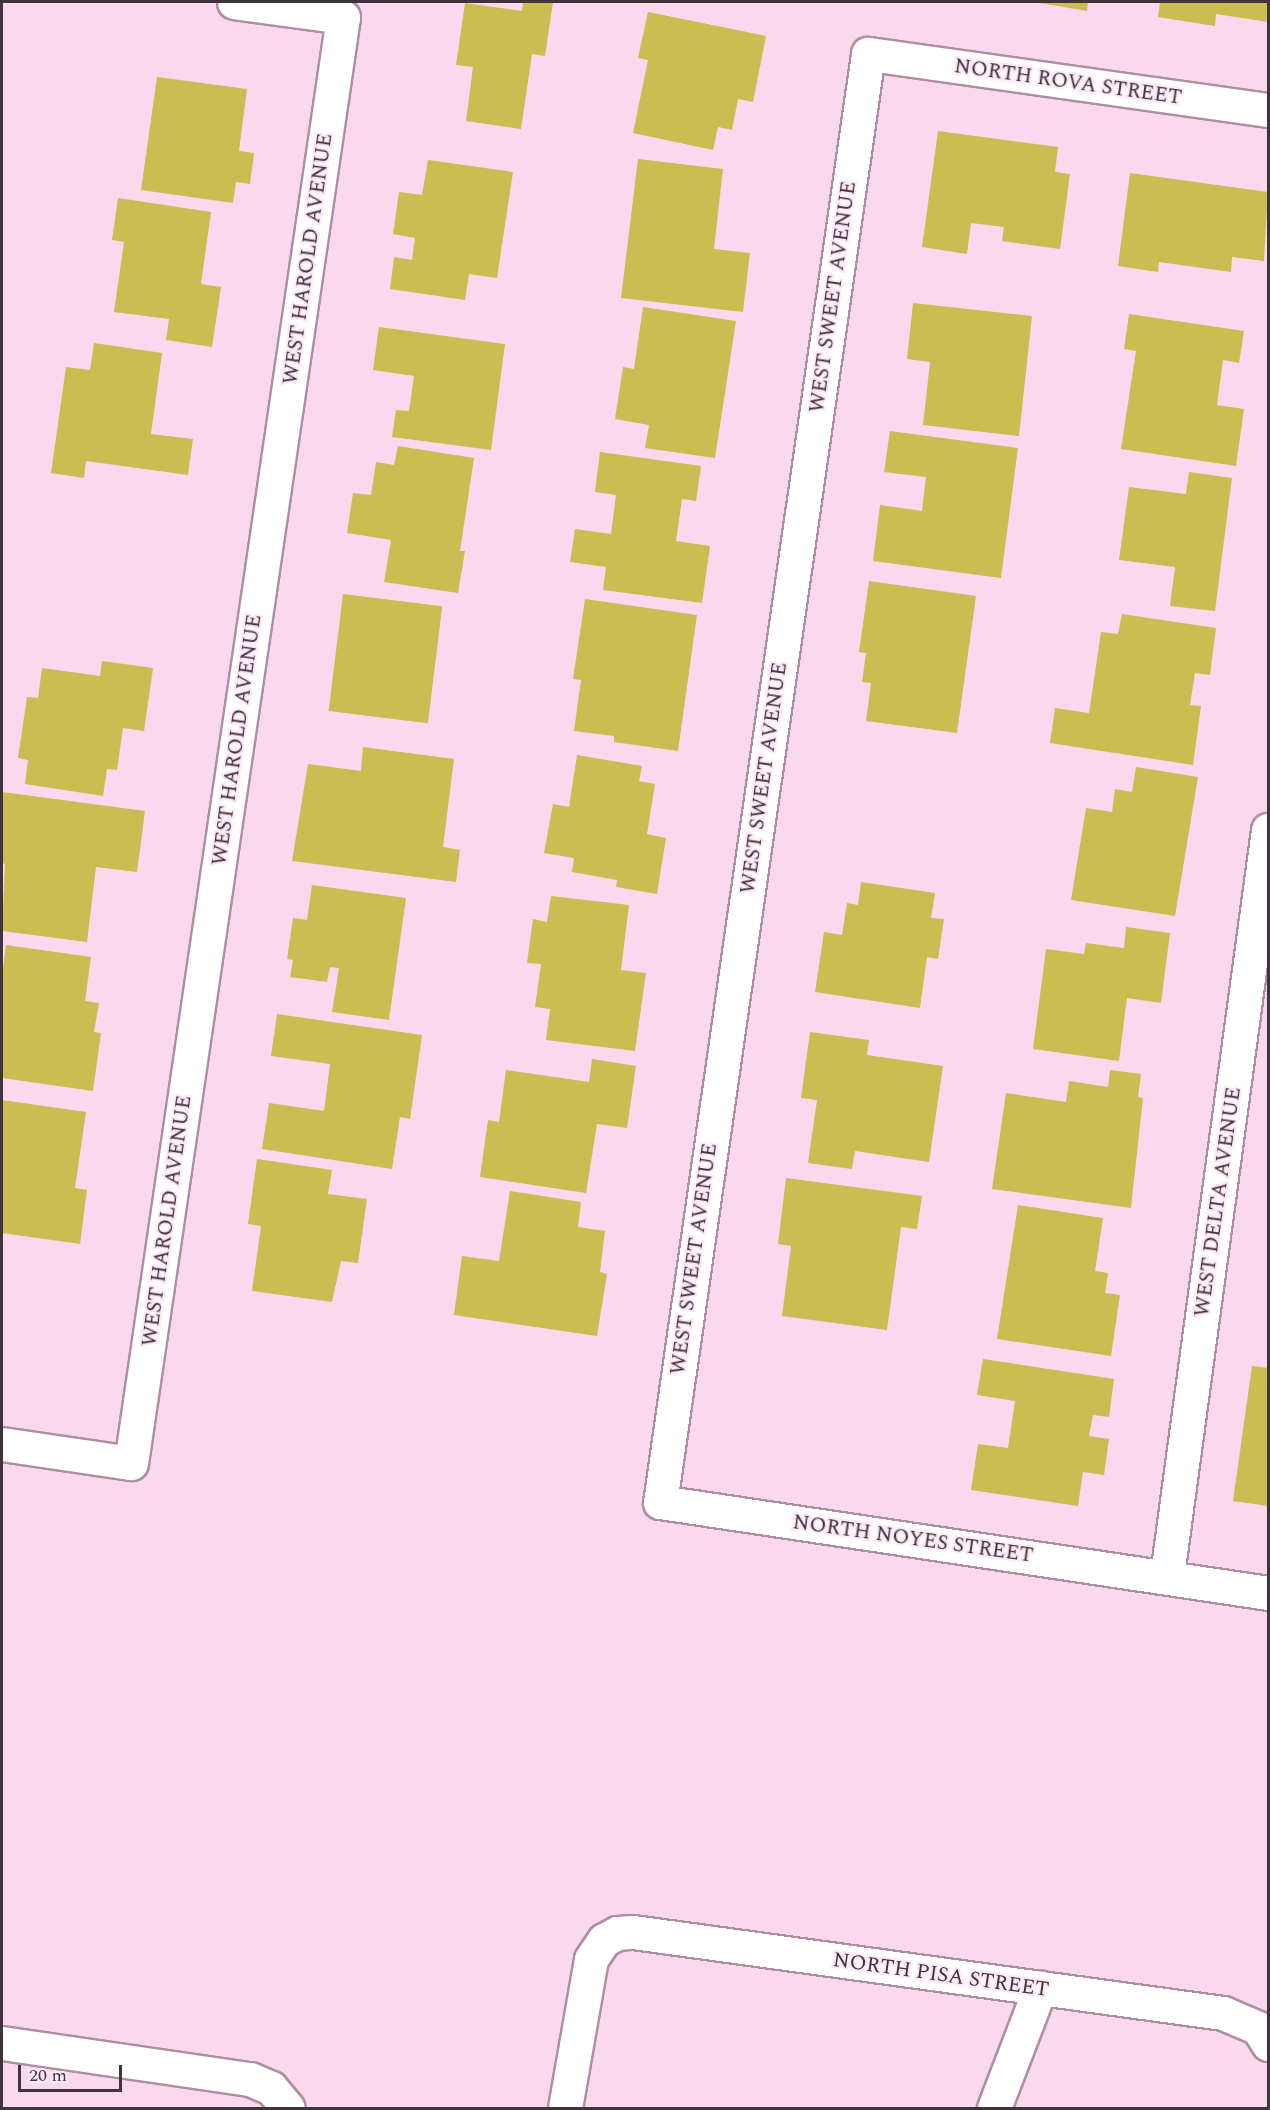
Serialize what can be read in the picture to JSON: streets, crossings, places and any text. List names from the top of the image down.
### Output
{
  "streets": {
    "street": [
      "NORTH ROVA STREET",
      "WEST HAROLD AVENUE",
      "WEST SWEET AVENUE",
      "WEST DELTA AVENUE",
      "NORTH NOYES STREET",
      "NORTH PISA STREET"
    ]
  },
  "crossings": [
    ["NORTH ROVA STREET", "WEST SWEET AVENUE"],
    ["WEST SWEET AVENUE", "NORTH NOYES STREET"],
    ["WEST DELTA AVENUE", "NORTH NOYES STREET"]
  ],
  "scale_bar": "20 m"
}
